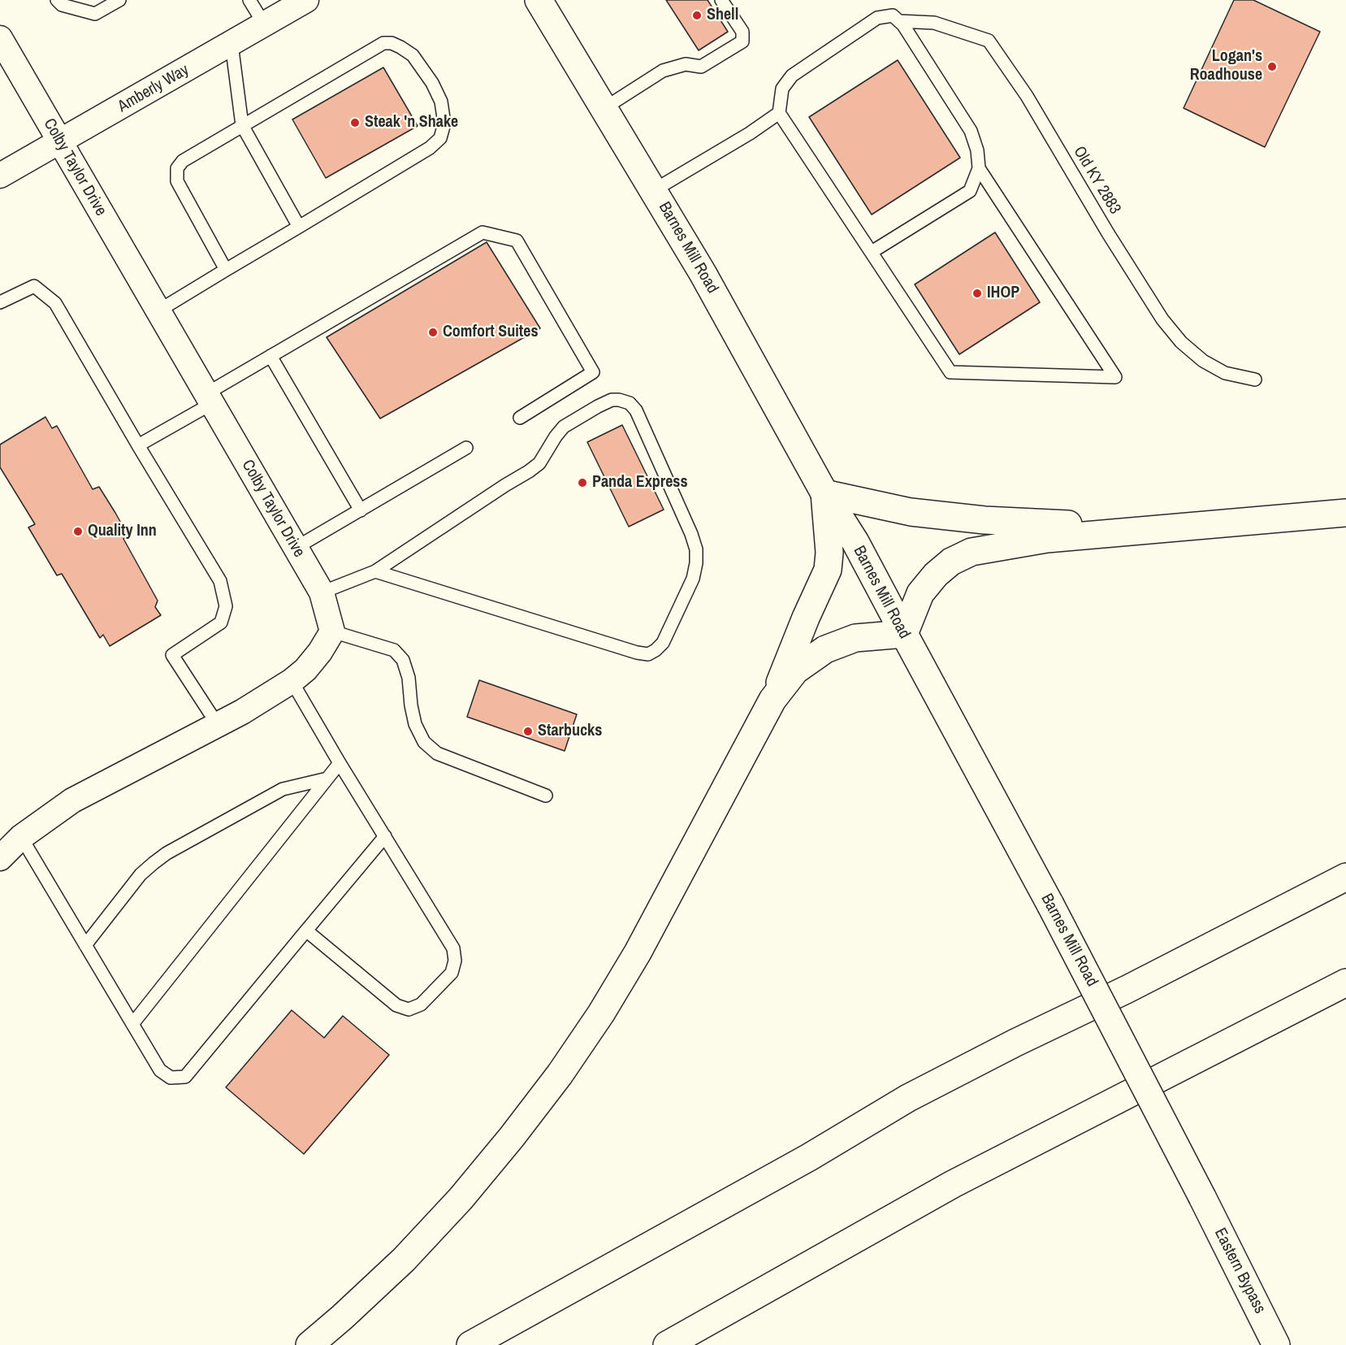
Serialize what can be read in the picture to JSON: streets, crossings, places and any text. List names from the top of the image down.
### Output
{
  "streets": {
    "main road": ["Barnes Mill Road", "Eastern Bypass"],
    "street": ["Amberly Way", "Colby Taylor Drive"],
    "lane": ["Old KY 2883"]
  },
  "crossings": [
    ["Amberly Way", "Colby Taylor Drive"],
    ["Barnes Mill Road", "Eastern Bypass"]
  ],
  "places": [
    "Shell",
    "Logan's Roadhouse",
    "Steak 'n Shake",
    "IHOP",
    "Comfort Suites",
    "Panda Express",
    "Quality Inn",
    "Starbucks"
  ]
}
